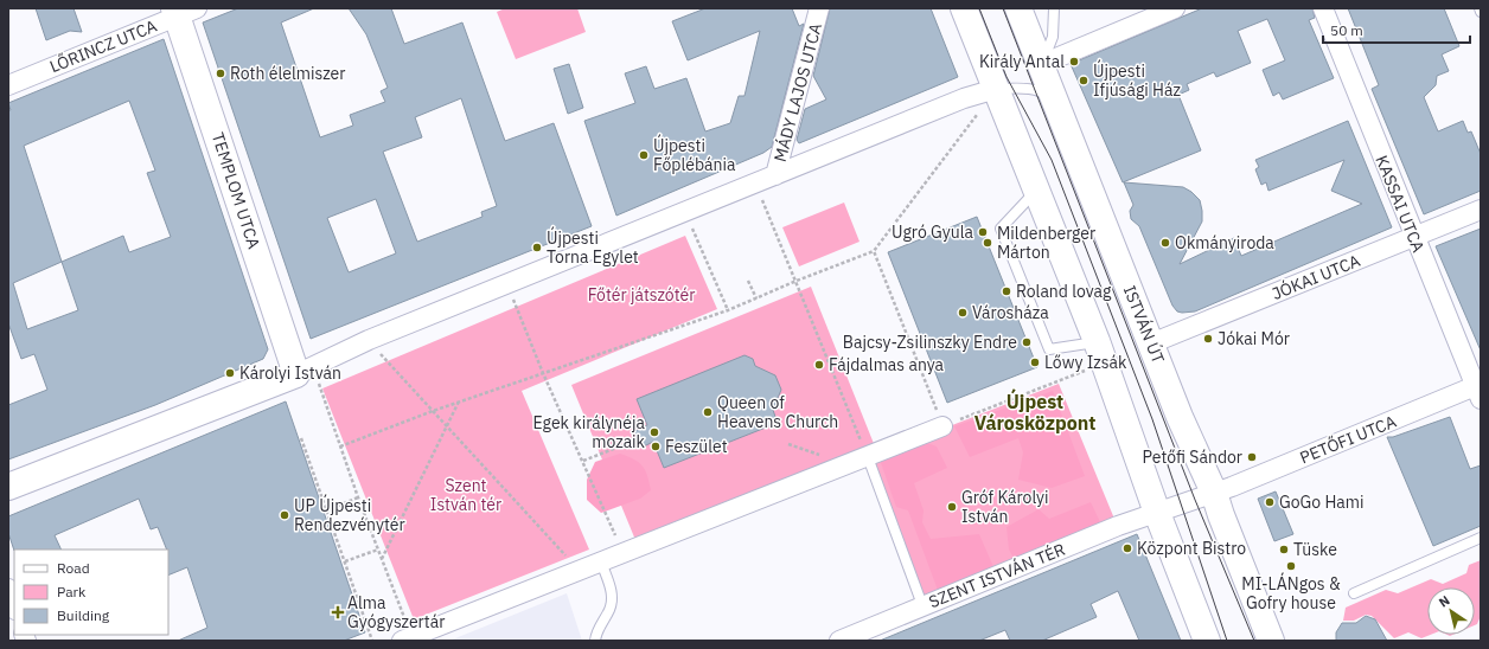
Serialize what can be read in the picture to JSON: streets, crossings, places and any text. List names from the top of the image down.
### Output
{
  "streets": {
    "street": [
      "LŐRINCZ UTCA",
      "MÁDY LAJOS UTCA",
      "TEMPLOM UTCA",
      "KASSAI UTCA",
      "JÓKAI UTCA",
      "ISTVÁN ÚT",
      "PETŐFI UTCA",
      "SZENT ISTVÁN TÉR"
    ]
  },
  "crossings": [
    ["LŐRINCZ UTCA", "TEMPLOM UTCA"],
    ["KASSAI UTCA", "JÓKAI UTCA"],
    ["KASSAI UTCA", "PETŐFI UTCA"],
    ["JÓKAI UTCA", "ISTVÁN ÚT"],
    ["ISTVÁN ÚT", "PETŐFI UTCA"],
    ["PETŐFI UTCA", "SZENT ISTVÁN TÉR"]
  ],
  "districts": ["Újpest Városközpont"],
  "parks": ["Főtér játszótér", "Szent István tér"],
  "places": {
    "other": [
      "Király Antal",
      "Roth élelmiszer",
      "Újpesti Ifjúsági Ház",
      "Újpesti Főplébánia",
      "Ugró Gyula",
      "Mildenberger Márton",
      "Okmányiroda",
      "Újpesti Torna Egylet",
      "Roland lovag",
      "Városháza",
      "Jókai Mór",
      "Bajcsy-Zsilinszky Endre",
      "Lőwy Izsák",
      "Fájdalmas anya",
      "Károlyi István",
      "Queen of Heavens Church",
      "Egek királynéja mozaik",
      "Feszület",
      "Petőfi Sándor",
      "GoGo Hami",
      "Gróf Károlyi István",
      "UP Újpesti Rendezvénytér",
      "Központ Bistro",
      "Tüske",
      "MI-LÁNgos & Gofry house"
    ],
    "health": ["Alma Gyógyszertár"]
  },
  "legend": ["Road", "Park", "Building"],
  "scale_bar": "50 m",
  "north": "top left"
}
